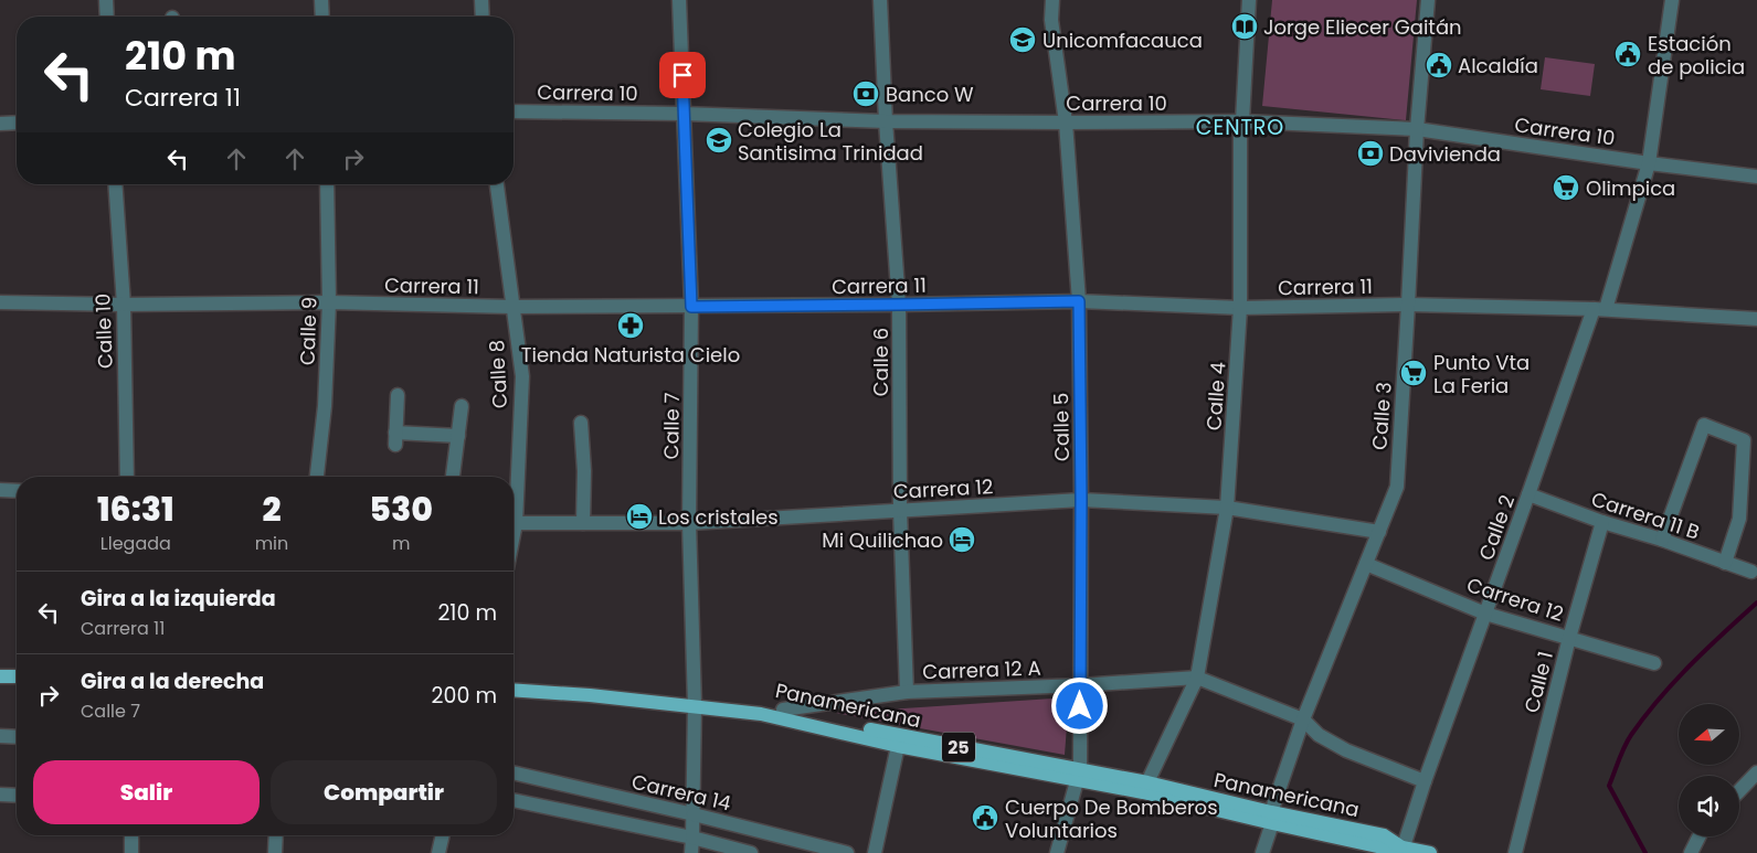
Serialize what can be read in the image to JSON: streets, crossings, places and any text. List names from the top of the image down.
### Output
{
  "streets": {
    "main road": ["Panamericana", "25"],
    "street": [
      "Carrera 10",
      "Carrera 11",
      "Calle 10",
      "Calle 9",
      "Calle 6",
      "Calle 8",
      "Calle 4",
      "Calle 3",
      "Calle 7",
      "Calle 5",
      "Carrera 12",
      "Carrera 11 B",
      "Calle 2",
      "Carrera 12 A",
      "Calle 1",
      "Carrera 14"
    ]
  },
  "crossings": [
    ["Carrera 10", "Calle 6"],
    ["Carrera 10", "Calle 4"],
    ["Carrera 10", "Calle 3"],
    ["Carrera 10", "Calle 7"],
    ["Carrera 10", "Calle 5"],
    ["Carrera 10", "Calle 2"],
    ["Carrera 11", "Calle 10"],
    ["Carrera 11", "Calle 9"],
    ["Carrera 11", "Calle 6"],
    ["Carrera 11", "Calle 8"],
    ["Carrera 11", "Calle 4"],
    ["Carrera 11", "Calle 3"],
    ["Carrera 11", "Calle 7"],
    ["Carrera 11", "Calle 5"],
    ["Carrera 11", "Calle 2"],
    ["Calle 6", "Carrera 12"],
    ["Calle 6", "Carrera 12 A"],
    ["Calle 4", "Carrera 12"],
    ["Calle 4", "Carrera 12 A"],
    ["Calle 4", "Panamericana"],
    ["Calle 3", "Carrera 12"],
    ["Calle 3", "Carrera 12 A"],
    ["Calle 3", "Panamericana"],
    ["Calle 7", "Carrera 12"],
    ["Calle 7", "Panamericana"],
    ["Calle 7", "Carrera 14"],
    ["Calle 5", "Carrera 12"],
    ["Calle 5", "Carrera 12 A"],
    ["Calle 5", "Panamericana"],
    ["Carrera 12", "Calle 2"],
    ["Carrera 12", "Calle 1"],
    ["Carrera 11 B", "Calle 2"],
    ["Carrera 11 B", "Calle 1"],
    ["Calle 2", "Carrera 12 A"],
    ["Calle 2", "Panamericana"],
    ["Carrera 12 A", "Panamericana"]
  ],
  "districts": ["CENTRO"],
  "places": {
    "library": ["Jorge Eliecer Gaitán"],
    "school or university": ["Unicomfacauca", "Colegio La Santisima Trinidad"],
    "public building": ["Estación de policia", "Alcaldía", "Cuerpo De Bomberos Voluntarios"],
    "bank": ["Banco W", "Davivienda"],
    "supermarket": ["Olimpica", "Punto Vta La Feria"],
    "pharmacy": ["Tienda Naturista Cielo"],
    "hotel": ["Los cristales", "Mi Quilichao"]
  },
  "north": "left",
  "page": {
    "turn": ["210 m", "Carrera 11"],
    "eta": [
      "16:31",
      "Llegada",
      "2",
      "min",
      "530",
      "m"
    ],
    "list": [
      {
        "name": "Gira a la izquierda",
        "note": "Carrera 11",
        "value": "210 m"
      },
      {
        "name": "Gira a la derecha",
        "note": "Calle 7",
        "value": "200 m"
      }
    ],
    "buttons": ["Salir", "Compartir"]
  }
}
